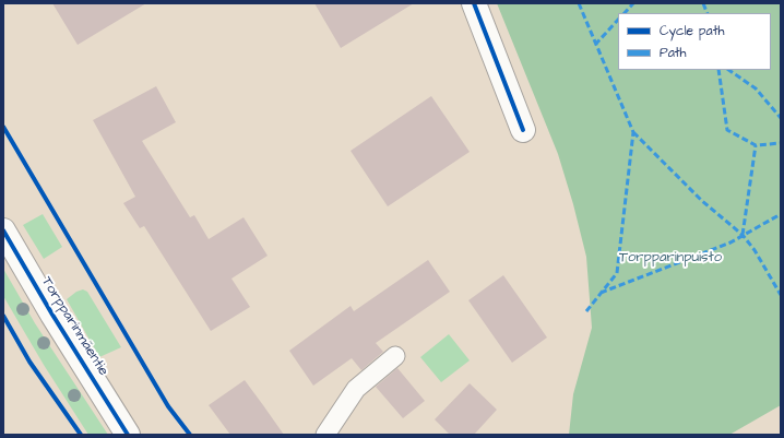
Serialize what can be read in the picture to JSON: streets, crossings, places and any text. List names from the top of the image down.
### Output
{
  "streets": {
    "street": ["Torpparinmäentie"]
  },
  "parks": ["Torpparinpuisto"],
  "legend": ["Cycle path", "Path"]
}
